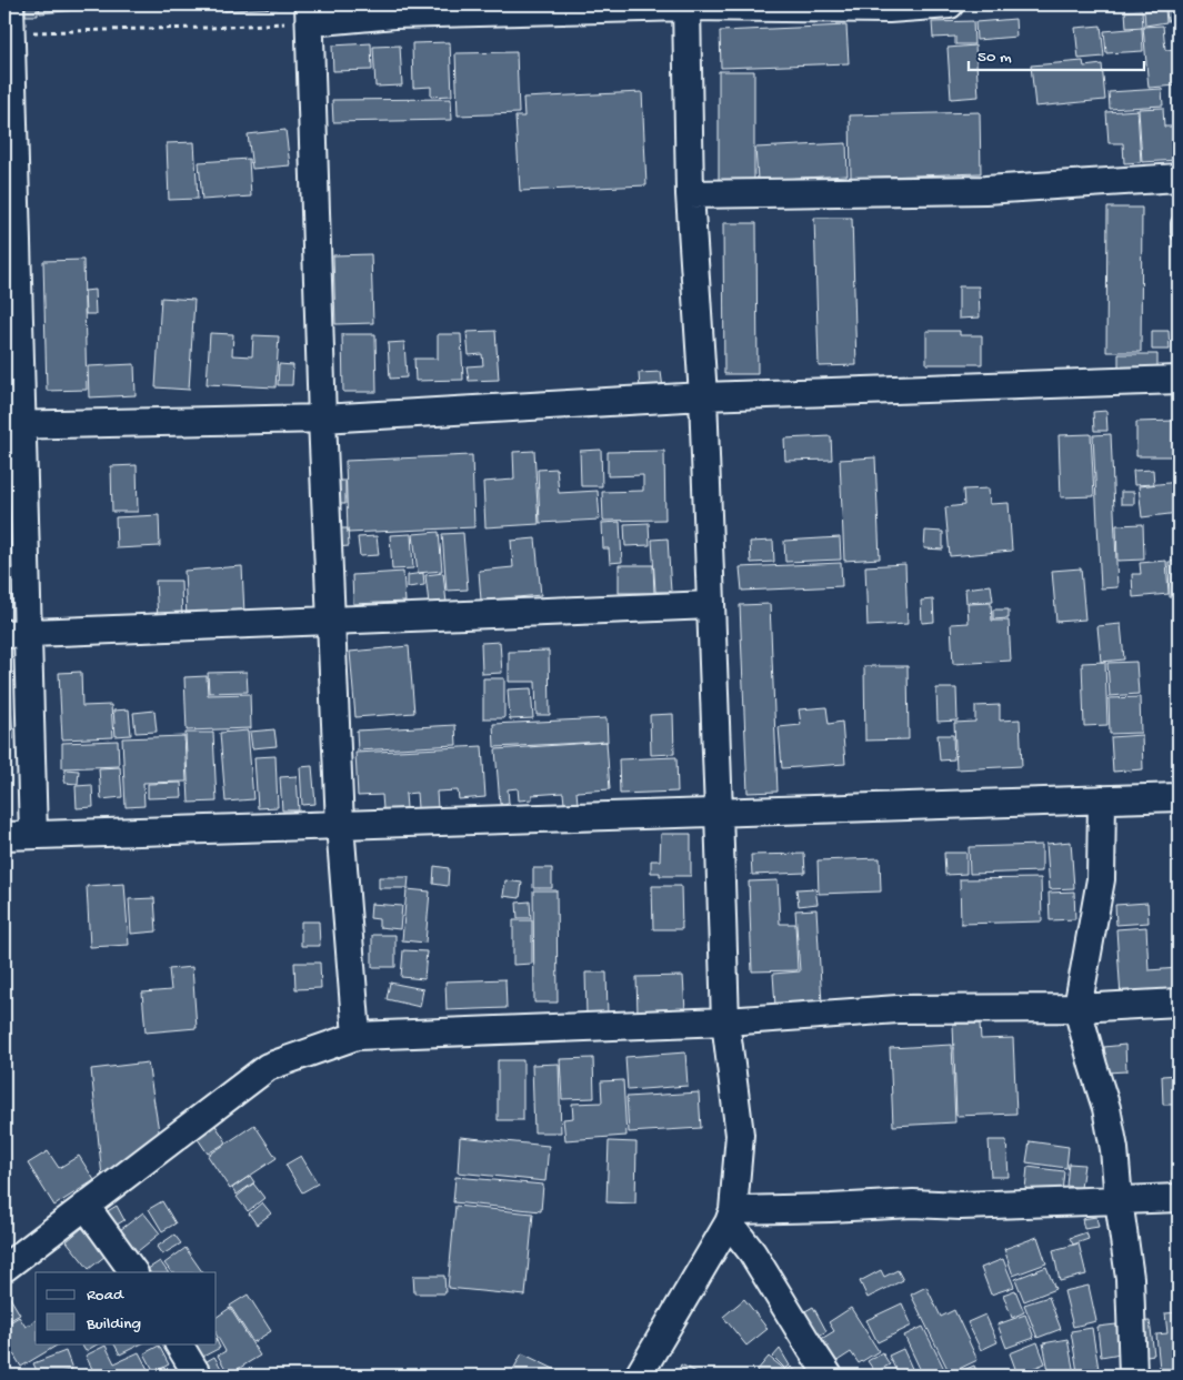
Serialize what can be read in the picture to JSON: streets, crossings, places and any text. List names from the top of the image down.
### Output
{
  "legend": ["Road", "Building"],
  "scale_bar": "50 m"
}
